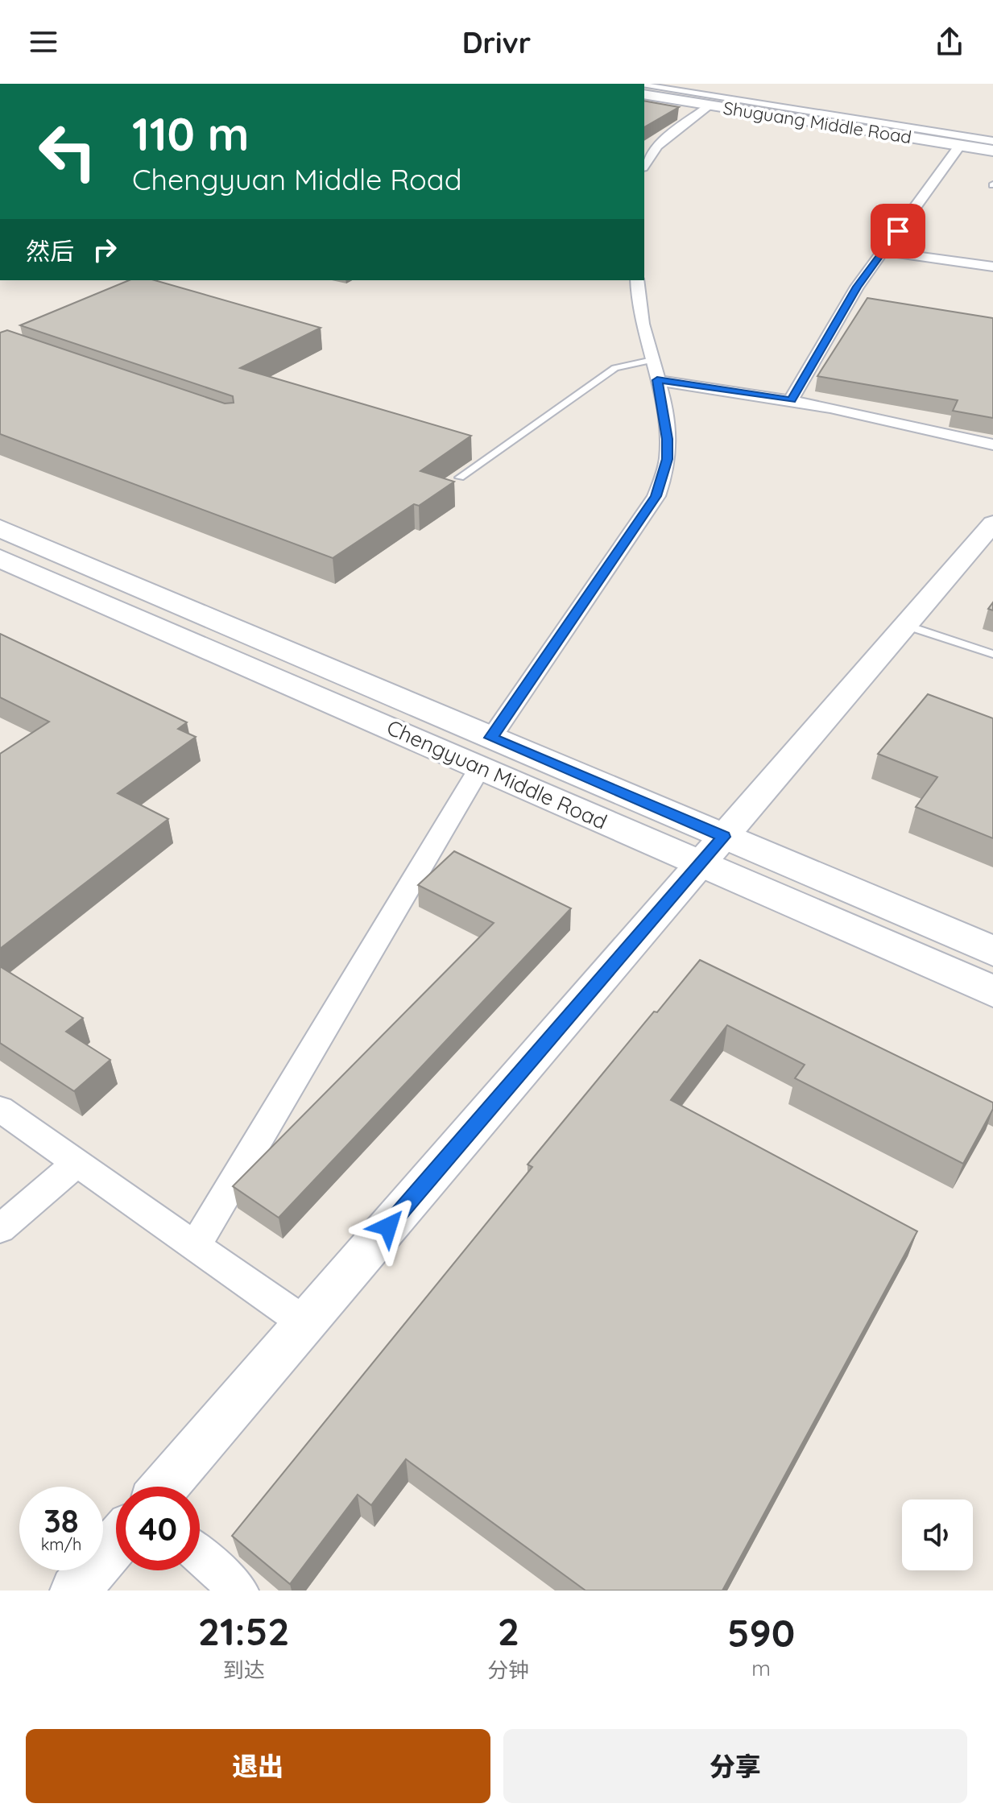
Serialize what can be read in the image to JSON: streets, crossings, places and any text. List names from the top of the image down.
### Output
{
  "streets": {
    "main road": ["Shuguang Middle Road", "Chengyuan Middle Road"]
  },
  "page": {
    "header": "Drivr",
    "turn": ["110 m", "Chengyuan Middle Road"],
    "then": "然后",
    "speed": "38 km/h",
    "limit": "40",
    "eta": [
      "21:52",
      "到达",
      "2",
      "分钟",
      "590",
      "m"
    ],
    "buttons": ["退出", "分享"]
  }
}
